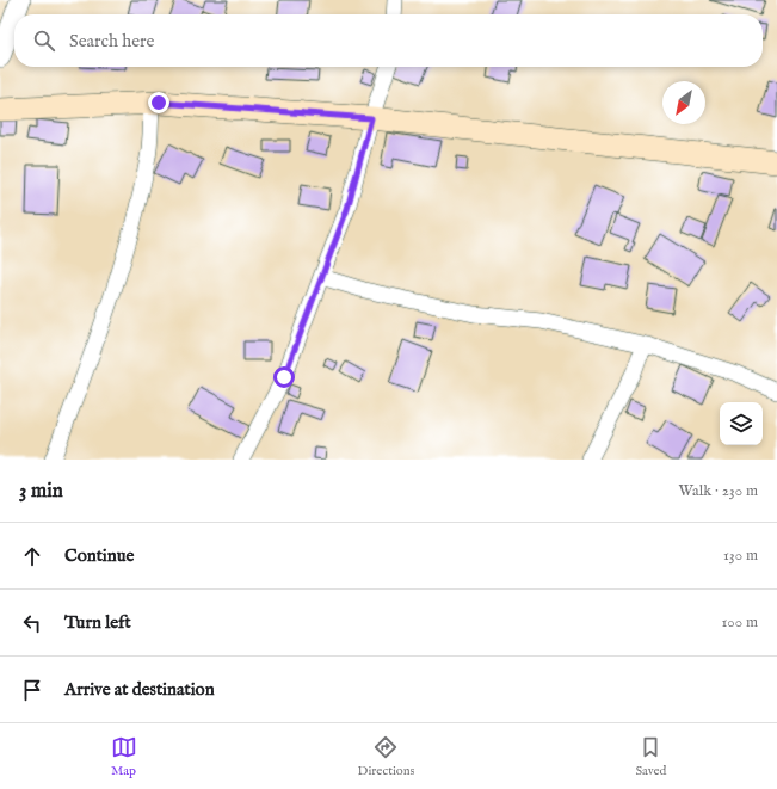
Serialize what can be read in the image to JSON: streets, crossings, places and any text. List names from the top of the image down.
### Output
{
  "north": "bottom left",
  "page": {
    "search": "Search here",
    "heading": ["3 min", "Walk · 230 m"],
    "list": [
      ["Continue", "130 m"],
      ["Turn left", "100 m"],
      "Arrive at destination"
    ],
    "nav": ["Map", "Directions", "Saved"]
  }
}
